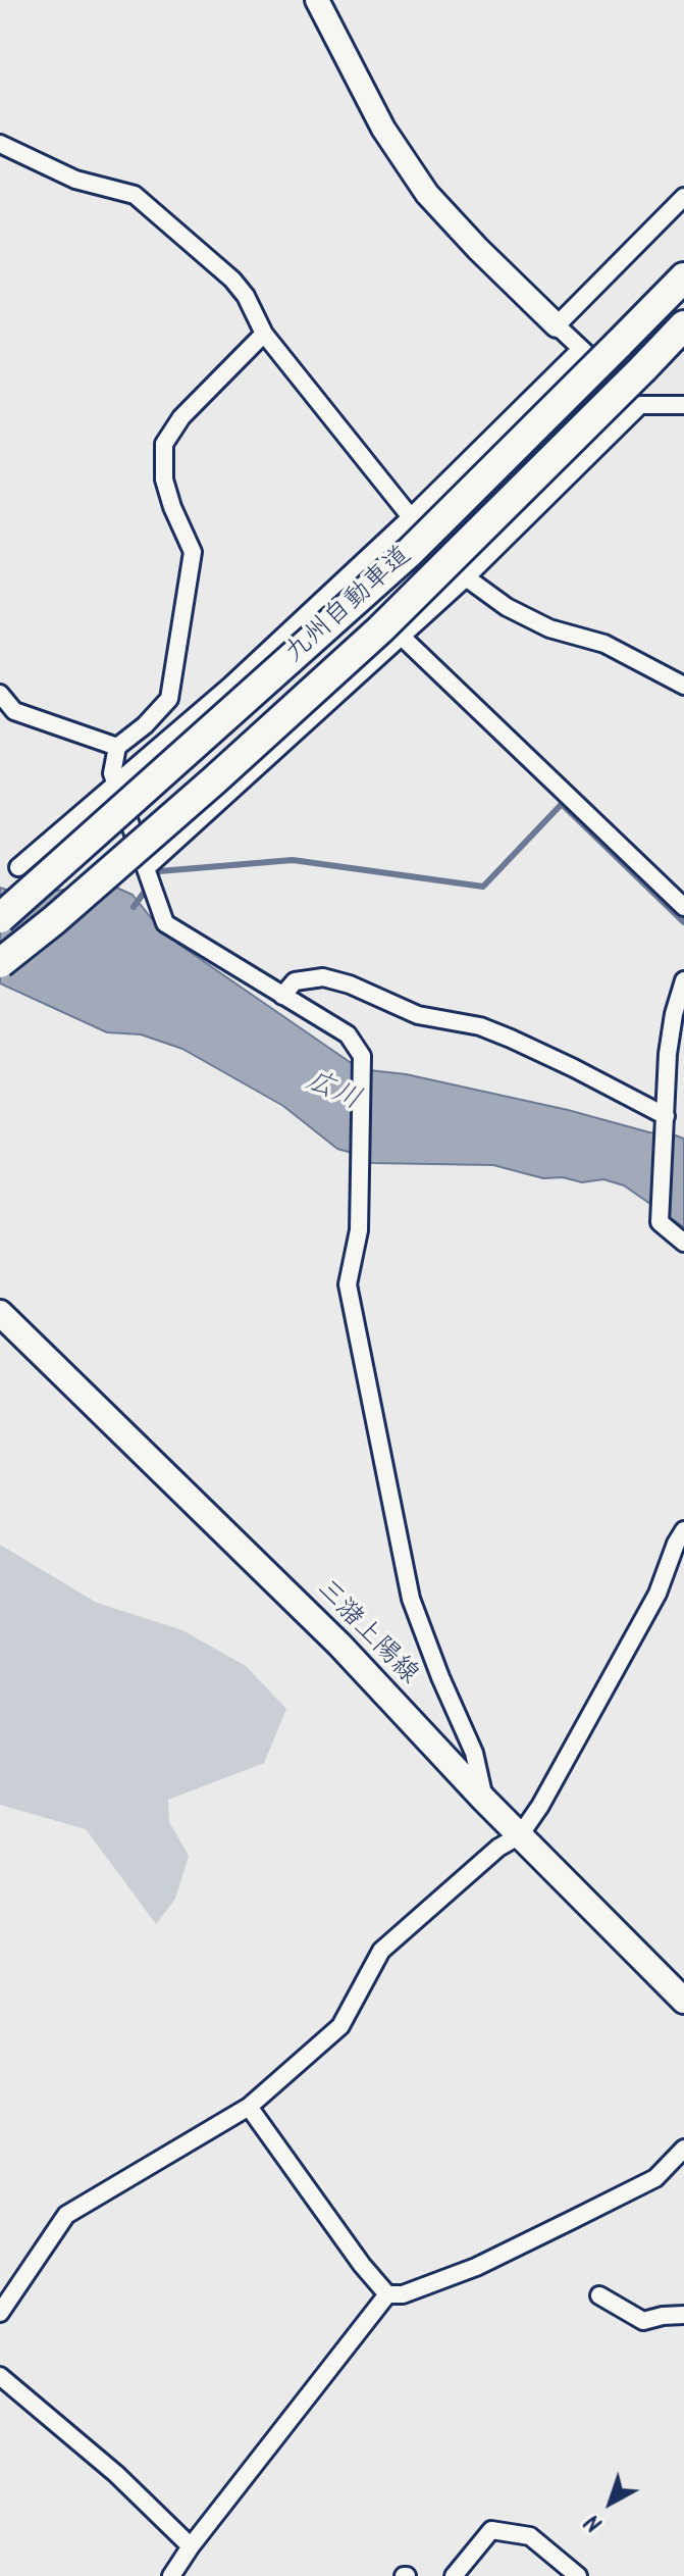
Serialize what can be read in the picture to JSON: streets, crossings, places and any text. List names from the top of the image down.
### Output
{
  "streets": {
    "highway": ["九州自動車道"],
    "main road": ["三潴上陽線"]
  },
  "water": ["広川"],
  "north": "bottom left"
}
